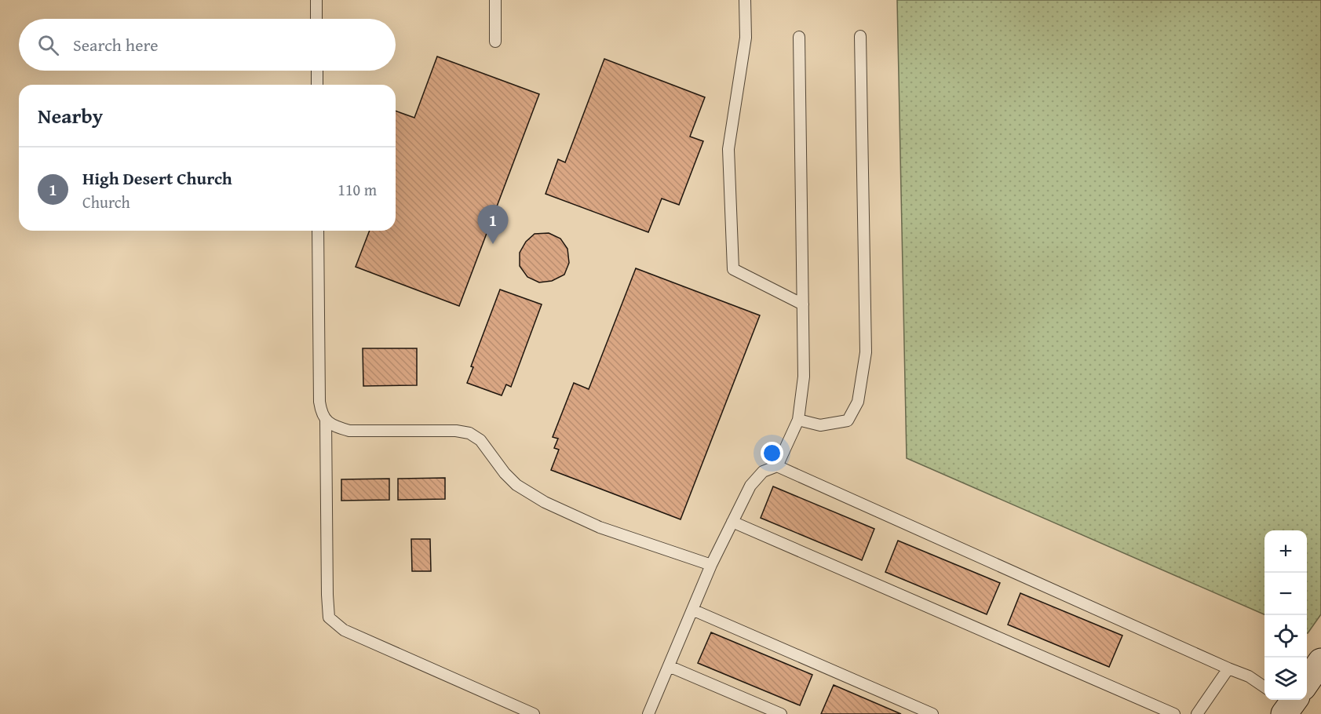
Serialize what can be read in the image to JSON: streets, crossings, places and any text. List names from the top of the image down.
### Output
{
  "page": {
    "search": "Search here",
    "heading": "Nearby",
    "list": [
      {
        "mark": "1",
        "name": "High Desert Church",
        "note": "Church",
        "value": "110 m"
      }
    ],
    "pins": "1",
    "map_buttons": ["+", "−"]
  }
}
